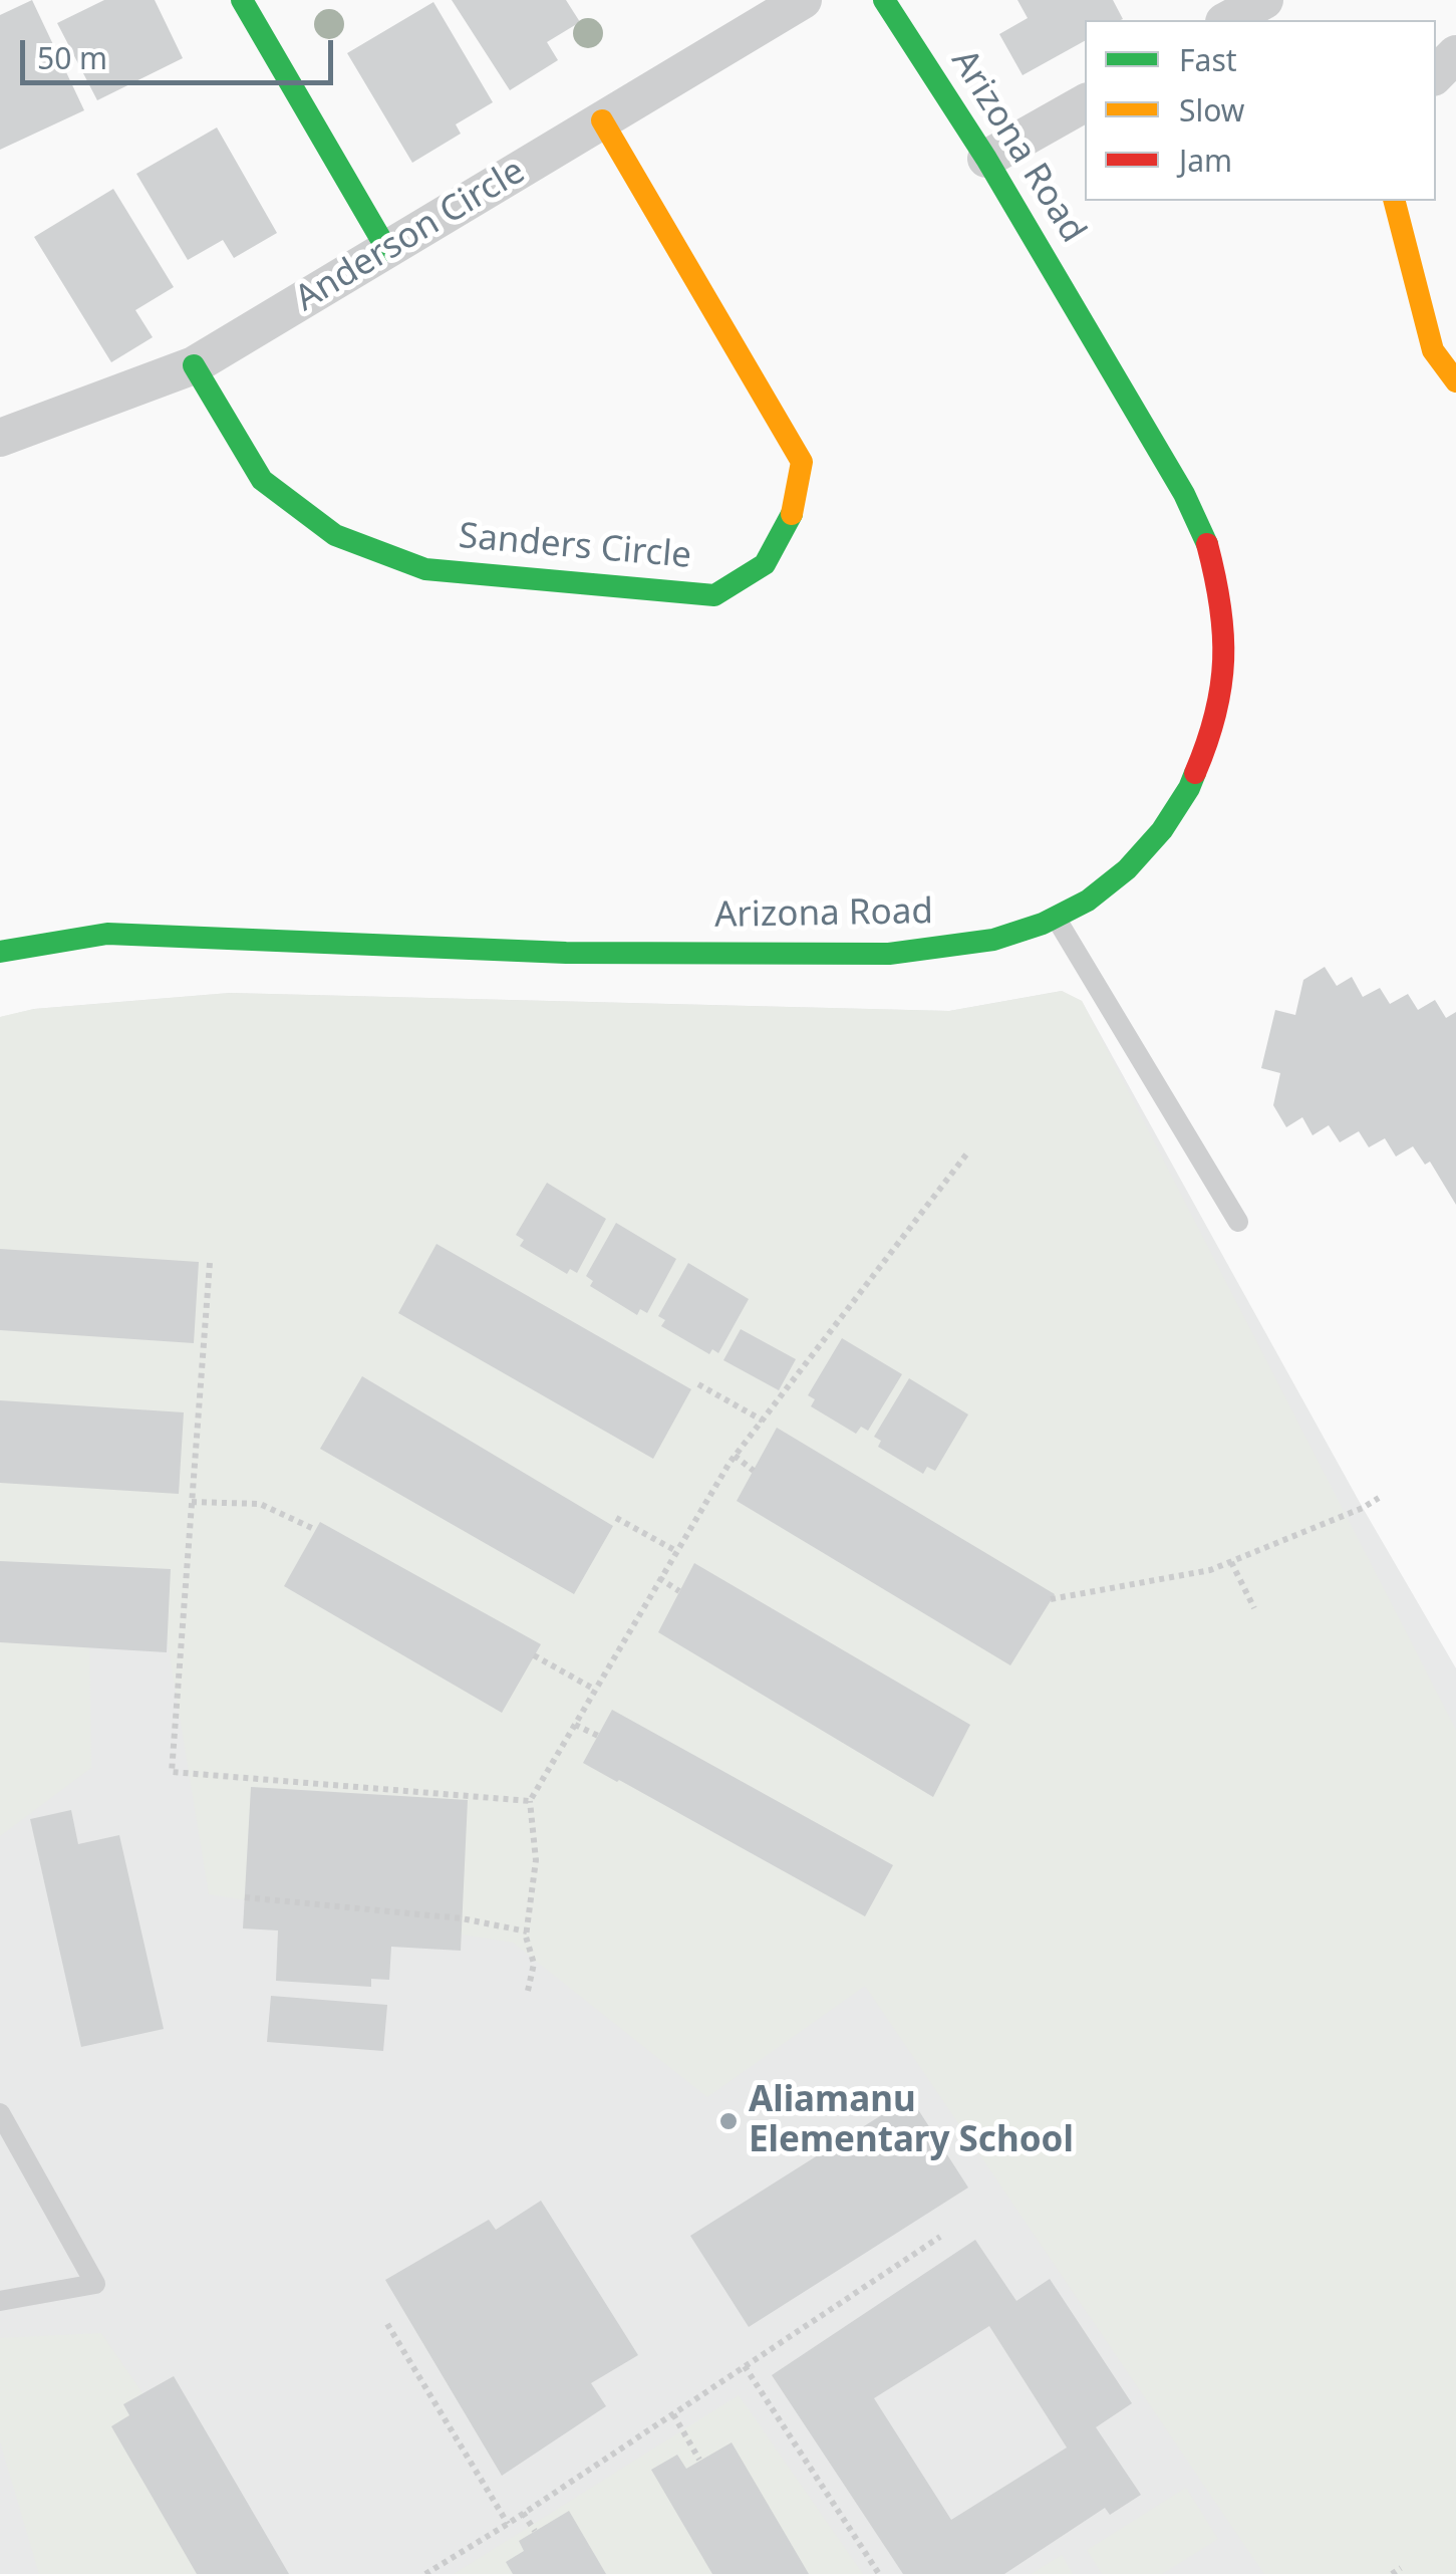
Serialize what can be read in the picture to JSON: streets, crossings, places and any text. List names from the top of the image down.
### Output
{
  "streets": {
    "street": ["Arizona Road", "Anderson Circle", "Sanders Circle"]
  },
  "crossings": [
    ["Anderson Circle", "Sanders Circle"]
  ],
  "places": ["Aliamanu Elementary School"],
  "legend": ["Fast", "Slow", "Jam"],
  "scale_bar": "50 m"
}
